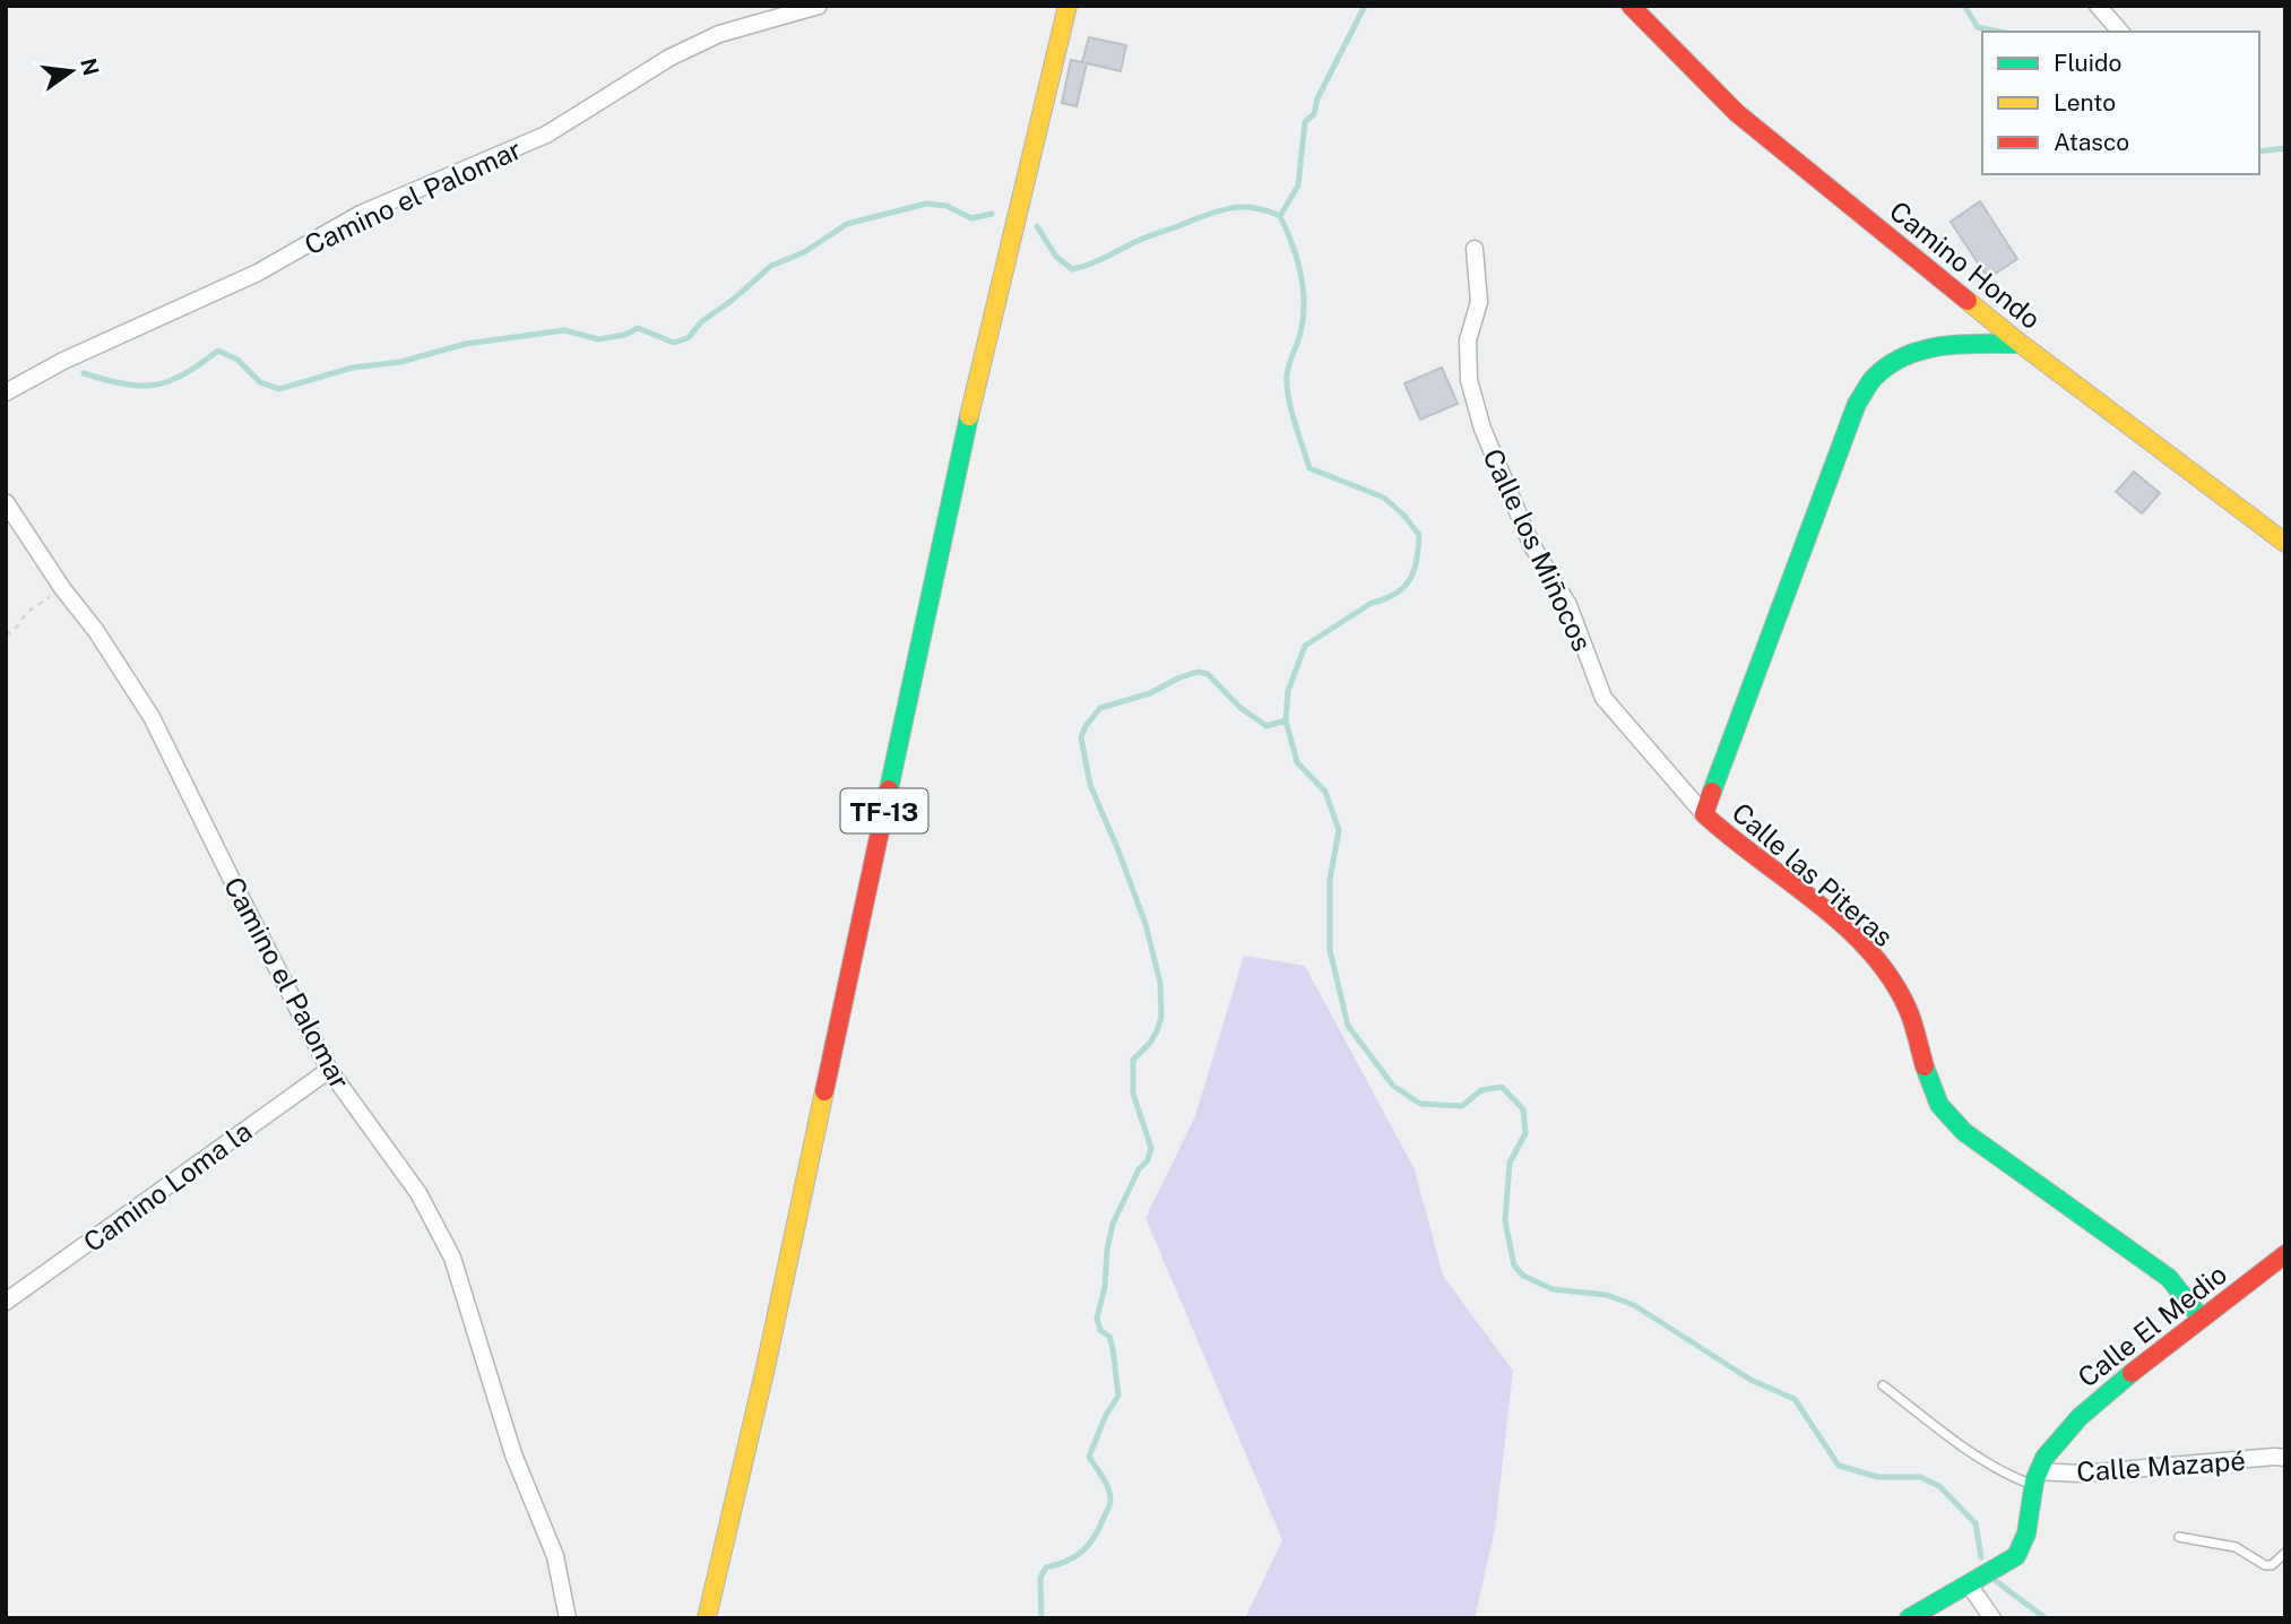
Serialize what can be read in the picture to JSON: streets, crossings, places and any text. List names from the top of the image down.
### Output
{
  "streets": {
    "street": [
      "Camino el Palomar",
      "Camino Hondo",
      "Calle los Miñocos",
      "TF-13",
      "Calle las Piteras",
      "Camino Loma la",
      "Calle El Medio",
      "Calle Mazapé"
    ]
  },
  "crossings": [
    ["Camino el Palomar", "Camino Loma la"],
    ["Camino Hondo", "Calle las Piteras"],
    ["Calle los Miñocos", "Calle las Piteras"],
    ["Calle las Piteras", "Calle El Medio"],
    ["Calle El Medio", "Calle Mazapé"]
  ],
  "legend": ["Fluido", "Lento", "Atasco"],
  "north": "right"
}
